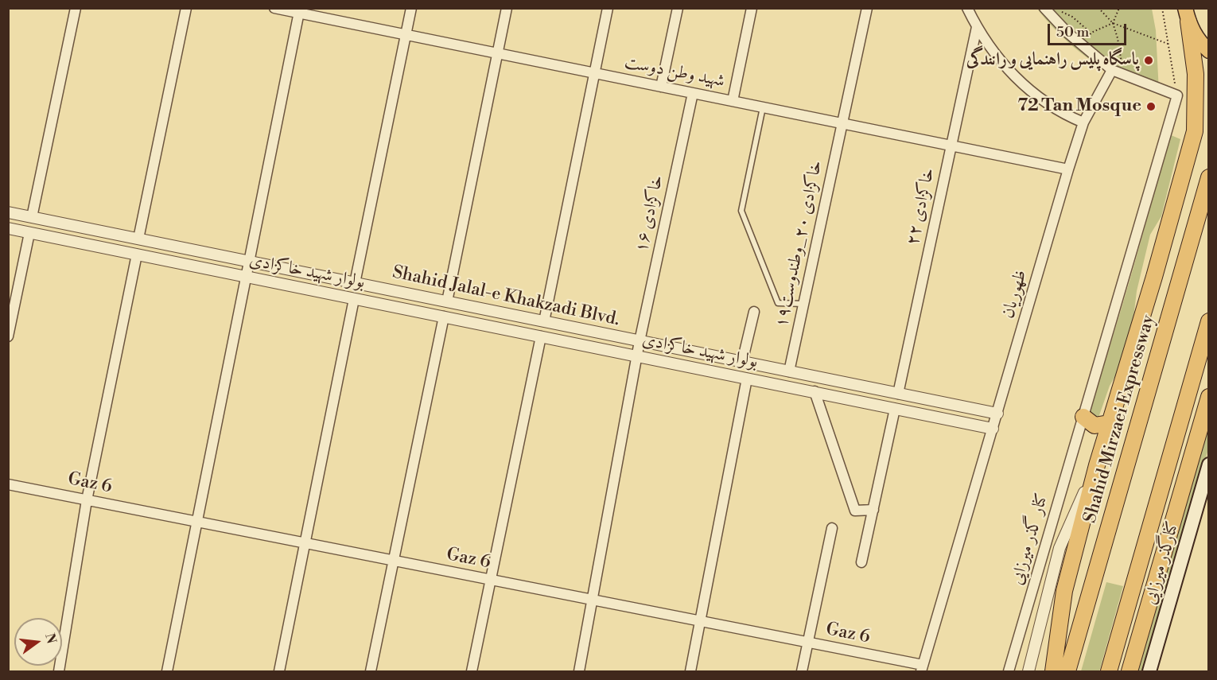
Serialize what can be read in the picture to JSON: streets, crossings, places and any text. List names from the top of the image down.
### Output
{
  "streets": {
    "highway": ["Shahid Mirzaei Expressway"],
    "main road": ["کنارگذر میرزایی"],
    "street": [
      "شهید وطن دوست",
      "خاکزادی ۲۲",
      "خاکزادی ۱۶",
      "خاکزادی ۲۰_وطندوست۱۹",
      "بولوار شهید خاکزادی",
      "ظهوریان",
      "Shahid Jalal-e Khakzadi Blvd.",
      "Gaz 6",
      "کنار گذر میرزایی"
    ]
  },
  "crossings": [
    ["شهید وطن دوست", "خاکزادی ۲۲"],
    ["شهید وطن دوست", "خاکزادی ۱۶"],
    ["شهید وطن دوست", "خاکزادی ۲۰_وطندوست۱۹"],
    ["شهید وطن دوست", "ظهوریان"],
    ["خاکزادی ۲۲", "Shahid Jalal-e Khakzadi Blvd."],
    ["خاکزادی ۱۶", "بولوار شهید خاکزادی"],
    ["خاکزادی ۱۶", "Shahid Jalal-e Khakzadi Blvd."],
    ["خاکزادی ۱۶", "Gaz 6"],
    ["خاکزادی ۲۰_وطندوست۱۹", "Shahid Jalal-e Khakzadi Blvd."],
    ["بولوار شهید خاکزادی", "ظهوریان"],
    ["ظهوریان", "Shahid Jalal-e Khakzadi Blvd."],
    ["ظهوریان", "Gaz 6"]
  ],
  "places": ["پاسگاه پلیس راهنمایی و رانندگی", "72 Tan Mosque"],
  "scale_bar": "50 m",
  "north": "right"
}
